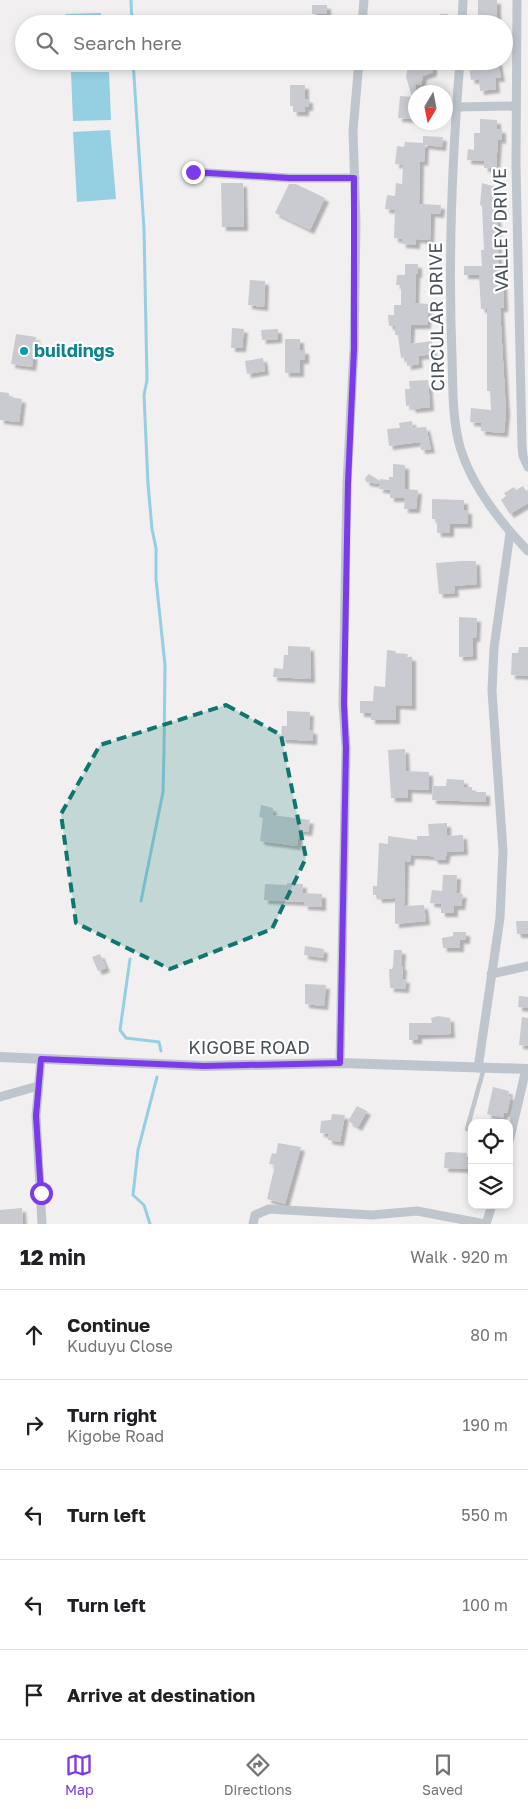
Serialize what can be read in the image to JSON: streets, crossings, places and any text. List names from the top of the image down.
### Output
{
  "streets": {
    "street": ["VALLEY DRIVE", "CIRCULAR DRIVE", "KIGOBE ROAD"]
  },
  "places": ["buildings"],
  "north": "bottom",
  "page": {
    "search": "Search here",
    "heading": ["12 min", "Walk · 920 m"],
    "list": [
      ["Continue", "Kuduyu Close", "80 m"],
      ["Turn right", "Kigobe Road", "190 m"],
      ["Turn left", "550 m"],
      ["Turn left", "100 m"],
      "Arrive at destination"
    ],
    "nav": ["Map", "Directions", "Saved"]
  }
}
